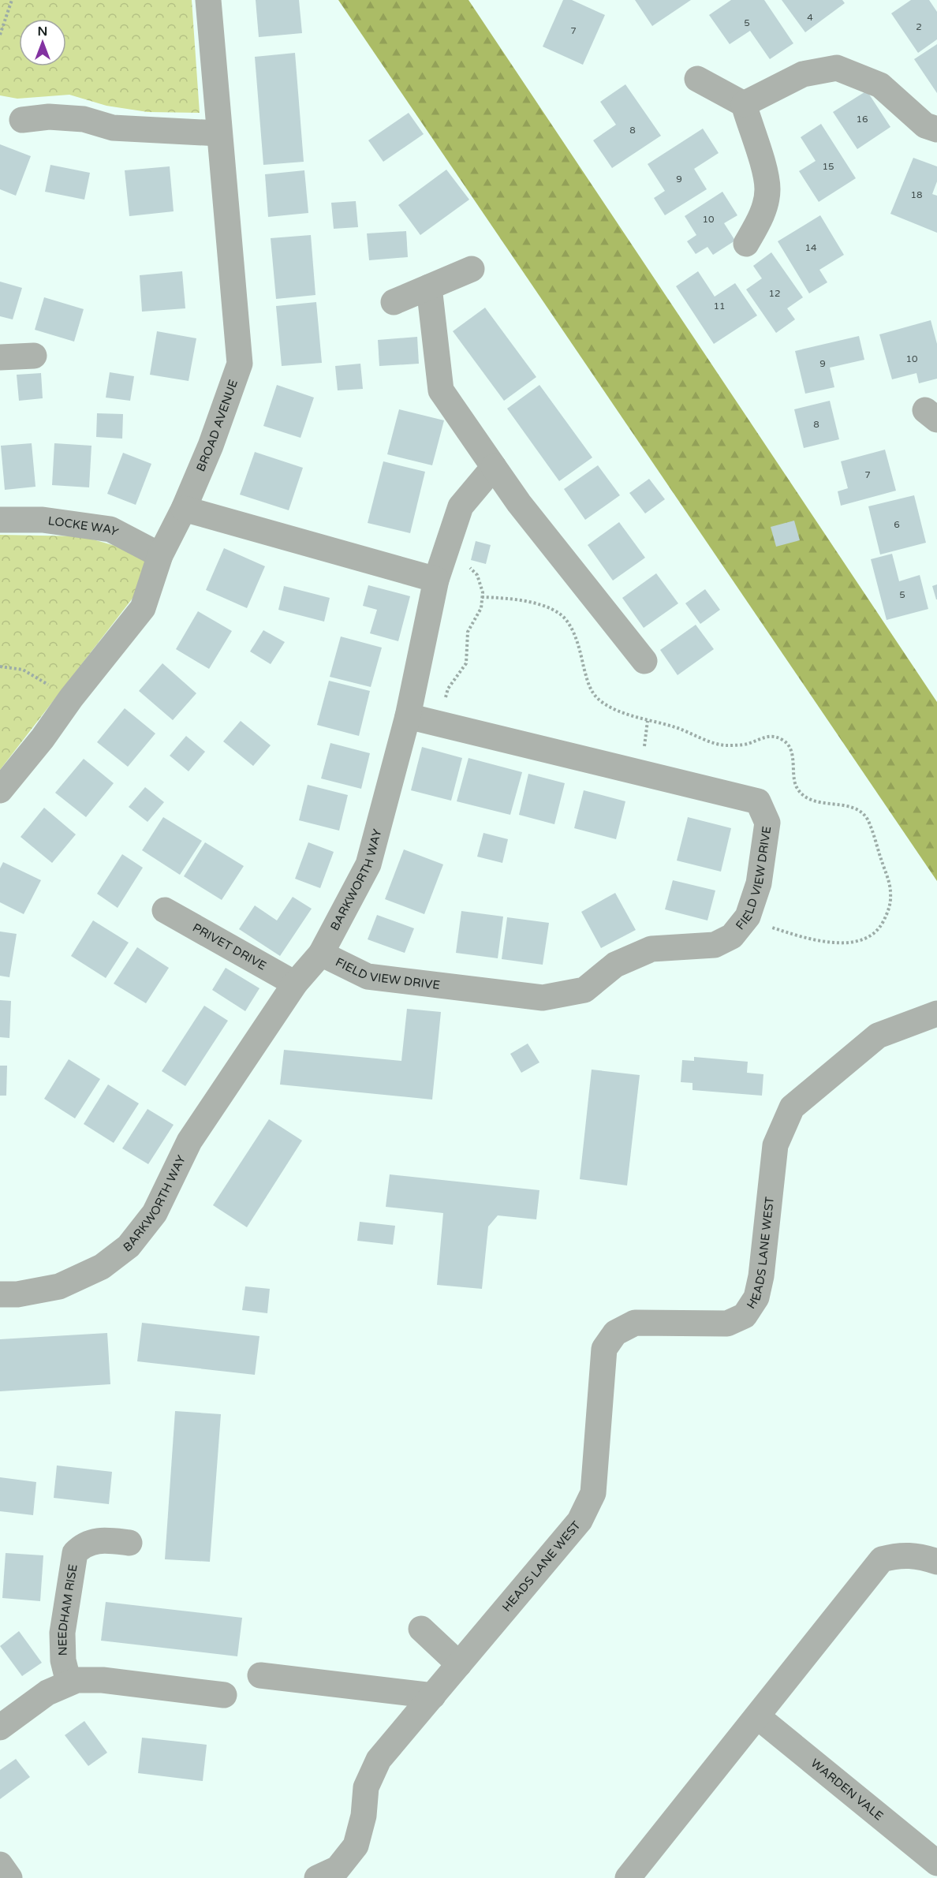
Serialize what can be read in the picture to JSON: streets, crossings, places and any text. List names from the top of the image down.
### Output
{
  "streets": {
    "street": [
      "BROAD AVENUE",
      "LOCKE WAY",
      "FIELD VIEW DRIVE",
      "BARKWORTH WAY",
      "PRIVET DRIVE",
      "HEADS LANE WEST",
      "NEEDHAM RISE",
      "WARDEN VALE"
    ]
  },
  "crossings": [
    ["BROAD AVENUE", "LOCKE WAY"],
    ["FIELD VIEW DRIVE", "BARKWORTH WAY"],
    ["BARKWORTH WAY", "PRIVET DRIVE"]
  ],
  "house_numbers": [
    "4",
    "5",
    "2",
    "7",
    "16",
    "8",
    "15",
    "9",
    "18",
    "10",
    "14",
    "12",
    "11",
    "10",
    "9",
    "8",
    "7",
    "6",
    "5"
  ],
  "north": "top"
}
